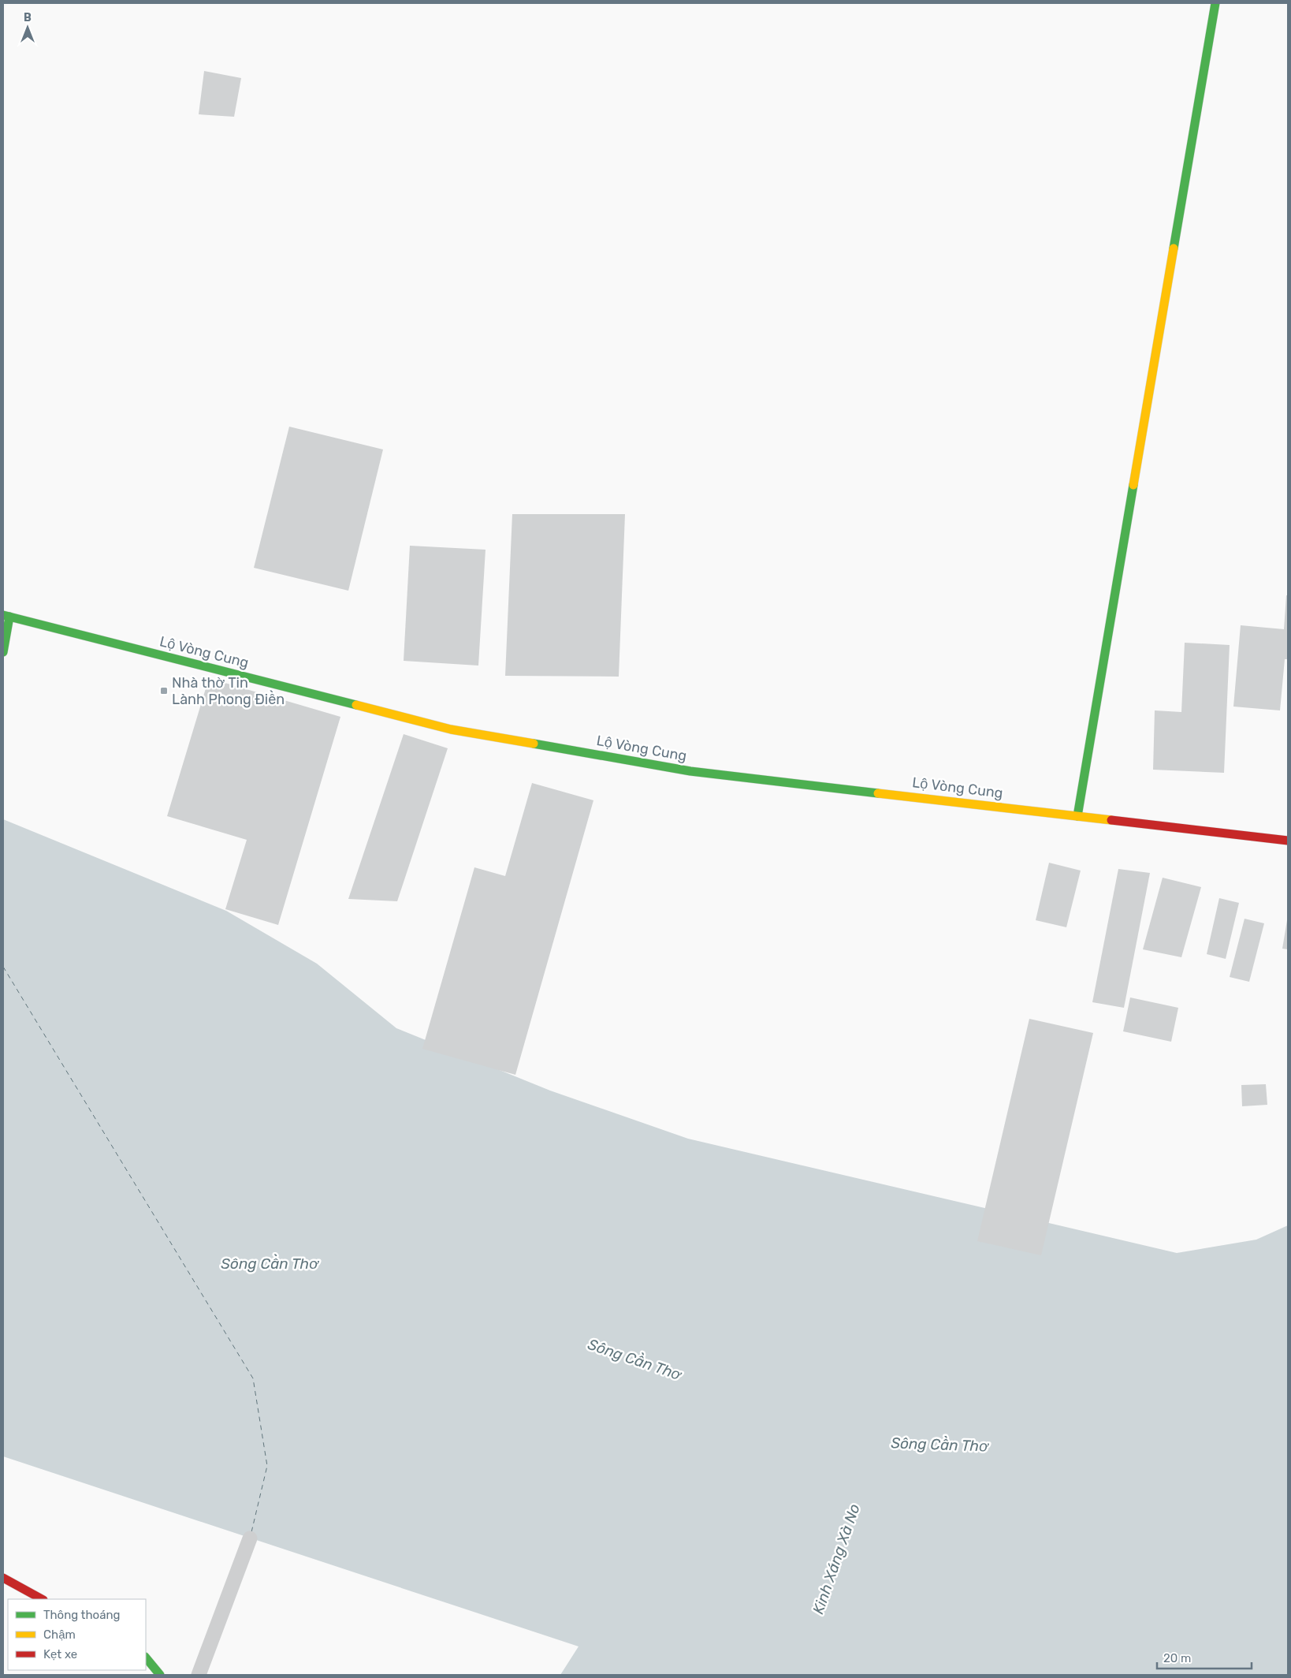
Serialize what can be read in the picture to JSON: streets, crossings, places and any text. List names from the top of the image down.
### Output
{
  "streets": {
    "main road": ["Lộ Vòng Cung"]
  },
  "water": ["Sông Cần Thơ", "Kinh Xáng Xà No"],
  "places": {
    "transit": ["Nhà thờ Tin Lành Phong Điền"]
  },
  "legend": ["Thông thoáng", "Chậm", "Kẹt xe"],
  "scale_bar": "20 m",
  "north": "top"
}
